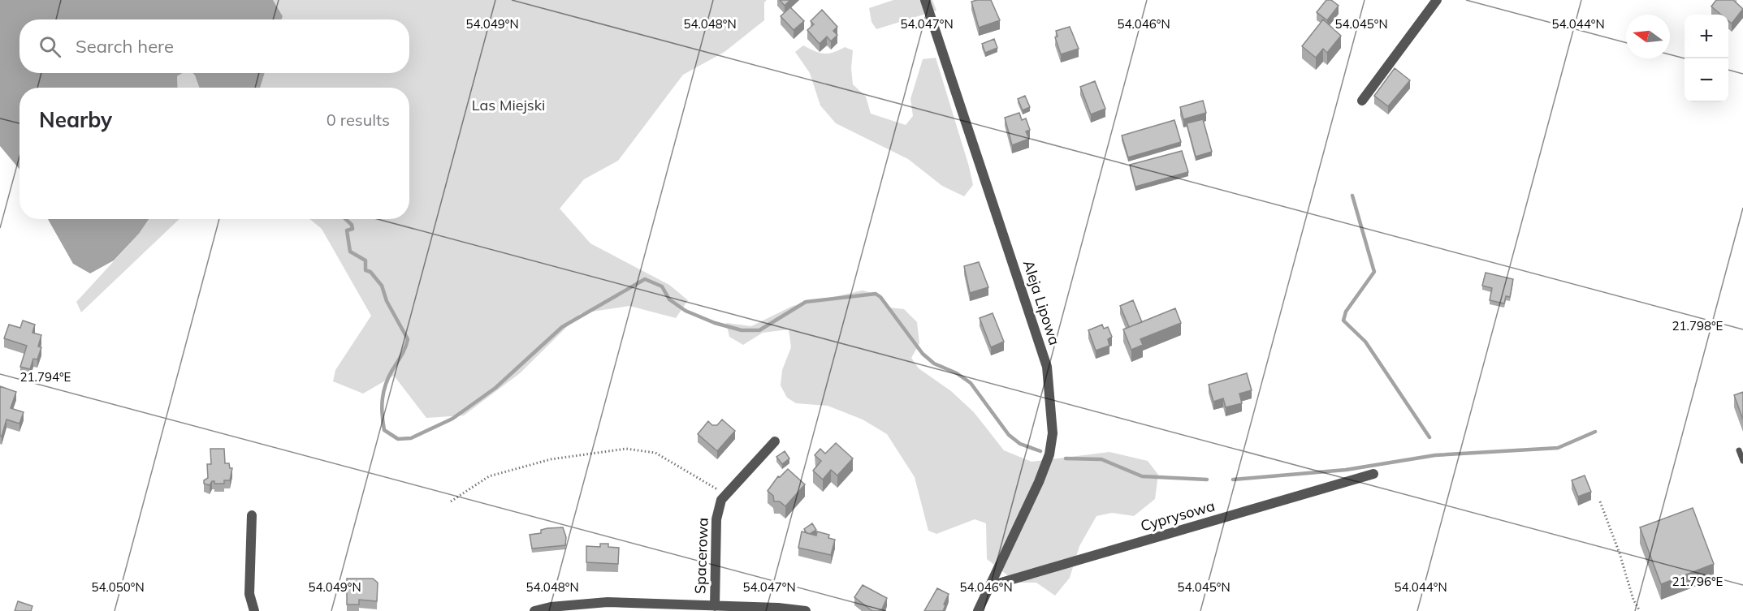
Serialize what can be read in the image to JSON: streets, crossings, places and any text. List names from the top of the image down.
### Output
{
  "streets": {
    "street": ["Aleja Lipowa", "Cyprysowa", "Spacerowa"]
  },
  "crossings": [
    ["Aleja Lipowa", "Cyprysowa"]
  ],
  "parks": ["Las Miejski"],
  "north": "left",
  "page": {
    "map_buttons": ["+", "−"],
    "search": "Search here",
    "heading": ["Nearby", "0 results"]
  },
  "coordinates": [
    "54.049°N",
    "54.048°N",
    "54.047°N",
    "54.046°N",
    "54.045°N",
    "54.044°N",
    "21.798°E",
    "21.794°E",
    "21.796°E",
    "54.050°N"
  ]
}
